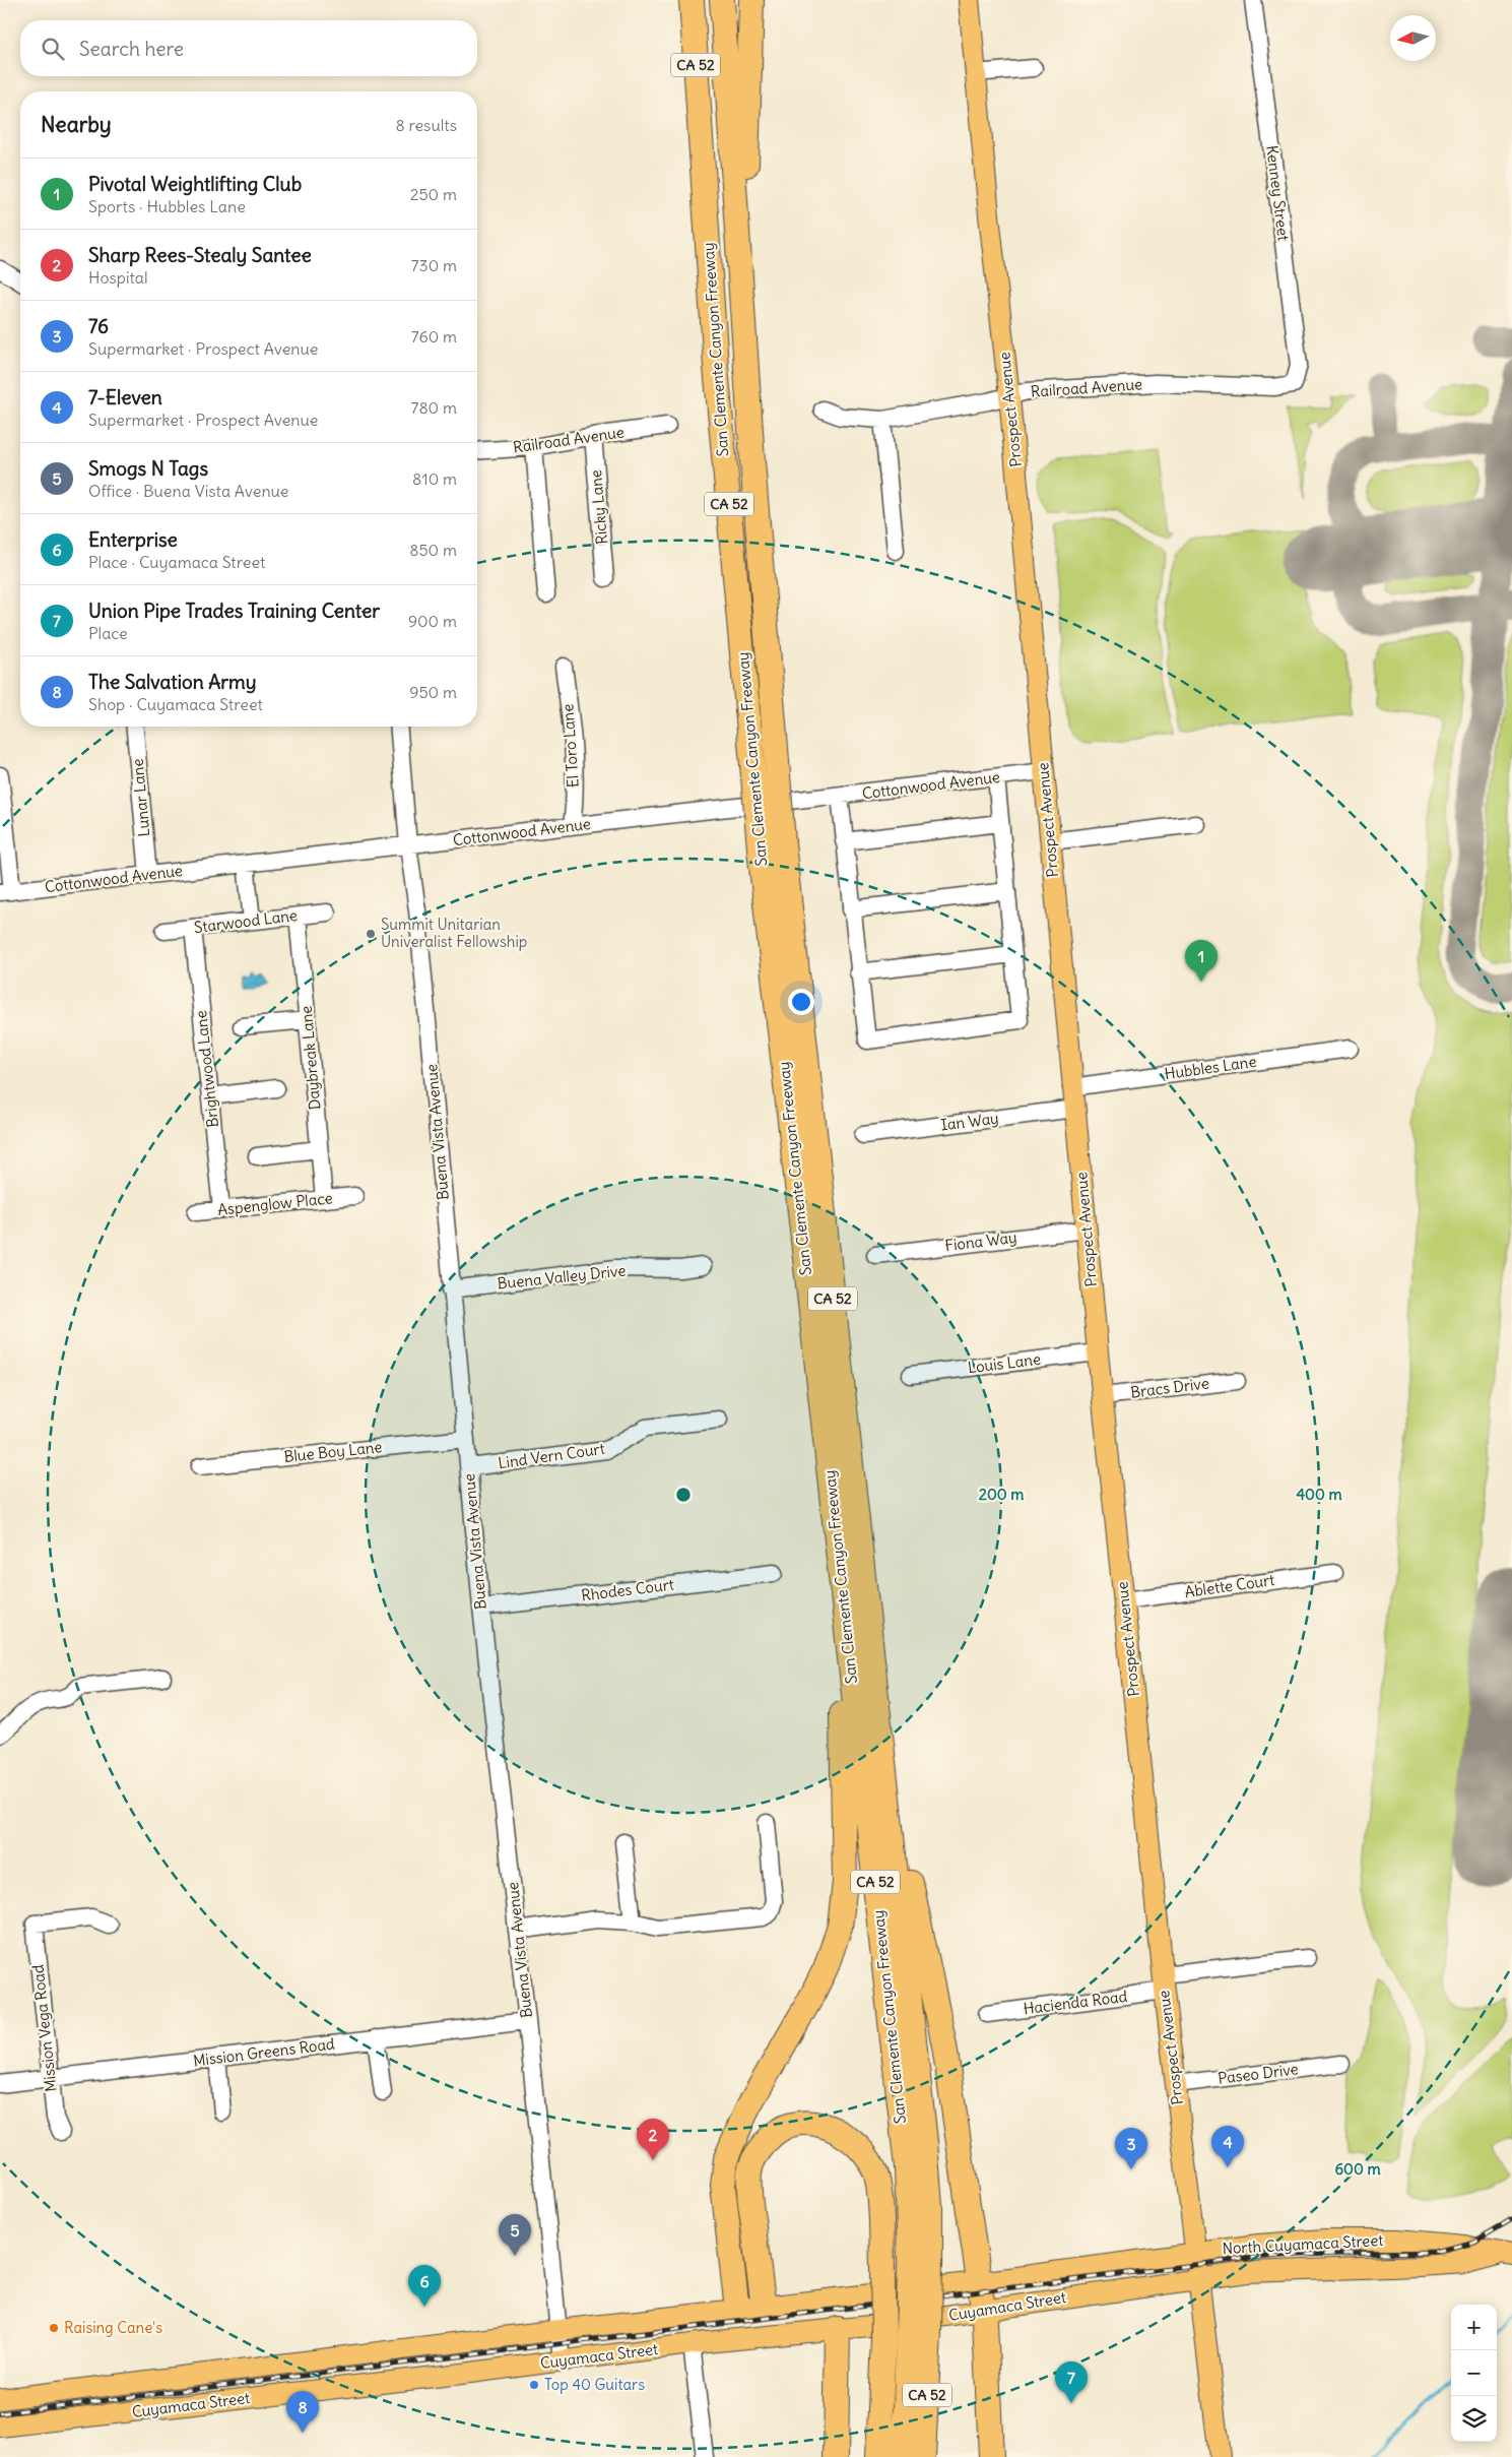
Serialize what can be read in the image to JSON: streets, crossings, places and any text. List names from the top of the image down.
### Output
{
  "streets": {
    "highway": ["CA 52", "San Clemente Canyon Freeway"],
    "main road": ["Prospect Avenue", "North Cuyamaca Street", "Cuyamaca Street"],
    "street": [
      "Kenney Street",
      "Railroad Avenue",
      "Ricky Lane",
      "El Toro Lane",
      "Cottonwood Avenue",
      "Lunar Lane",
      "Starwood Lane",
      "Daybreak Lane",
      "Hubbles Lane",
      "Brightwood Lane",
      "Ian Way",
      "Buena Vista Avenue",
      "Aspenglow Place",
      "Fiona Way",
      "Buena Valley Drive",
      "Louis Lane",
      "Bracs Drive",
      "Blue Boy Lane",
      "Lind Vern Court",
      "Ablette Court",
      "Rhodes Court",
      "Hacienda Road",
      "Mission Vega Road",
      "Mission Greens Road",
      "Paseo Drive"
    ]
  },
  "crossings": [
    ["Kenney Street", "Railroad Avenue"],
    ["Railroad Avenue", "Prospect Avenue"],
    ["Railroad Avenue", "Ricky Lane"],
    ["Prospect Avenue", "Cottonwood Avenue"],
    ["Prospect Avenue", "Hubbles Lane"],
    ["Prospect Avenue", "Ian Way"],
    ["Prospect Avenue", "Fiona Way"],
    ["Prospect Avenue", "Louis Lane"],
    ["Prospect Avenue", "Bracs Drive"],
    ["Prospect Avenue", "Ablette Court"],
    ["Prospect Avenue", "Hacienda Road"],
    ["Prospect Avenue", "Paseo Drive"],
    ["Prospect Avenue", "North Cuyamaca Street"],
    ["Prospect Avenue", "Cuyamaca Street"],
    ["El Toro Lane", "Cottonwood Avenue"],
    ["Cottonwood Avenue", "Lunar Lane"],
    ["Cottonwood Avenue", "Buena Vista Avenue"],
    ["Starwood Lane", "Daybreak Lane"],
    ["Starwood Lane", "Brightwood Lane"],
    ["Daybreak Lane", "Aspenglow Place"],
    ["Brightwood Lane", "Aspenglow Place"],
    ["Buena Vista Avenue", "Buena Valley Drive"],
    ["Buena Vista Avenue", "Blue Boy Lane"],
    ["Buena Vista Avenue", "Lind Vern Court"],
    ["Buena Vista Avenue", "Rhodes Court"],
    ["Buena Vista Avenue", "Mission Greens Road"],
    ["Buena Vista Avenue", "Cuyamaca Street"],
    ["Mission Vega Road", "Mission Greens Road"],
    ["North Cuyamaca Street", "Cuyamaca Street"]
  ],
  "places": ["Summit Unitarian Univeralist Fellowship", "Raising Cane's", "Top 40 Guitars"],
  "north": "left",
  "page": {
    "search": "Search here",
    "heading": ["Nearby", "8 results"],
    "list": [
      {
        "mark": "1",
        "name": "Pivotal Weightlifting Club",
        "note": "Sports · Hubbles Lane",
        "value": "250 m"
      },
      {
        "mark": "2",
        "name": "Sharp Rees-Stealy Santee",
        "note": "Hospital",
        "value": "730 m"
      },
      {
        "mark": "3",
        "name": "76",
        "note": "Supermarket · Prospect Avenue",
        "value": "760 m"
      },
      {
        "mark": "4",
        "name": "7-Eleven",
        "note": "Supermarket · Prospect Avenue",
        "value": "780 m"
      },
      {
        "mark": "5",
        "name": "Smogs N Tags",
        "note": "Office · Buena Vista Avenue",
        "value": "810 m"
      },
      {
        "mark": "6",
        "name": "Enterprise",
        "note": "Place · Cuyamaca Street",
        "value": "850 m"
      },
      {
        "mark": "7",
        "name": "Union Pipe Trades Training Center",
        "note": "Place",
        "value": "900 m"
      },
      {
        "mark": "8",
        "name": "The Salvation Army",
        "note": "Shop · Cuyamaca Street",
        "value": "950 m"
      }
    ],
    "pins": [
      "1",
      "2",
      "4",
      "3",
      "5",
      "6",
      "7",
      "8"
    ],
    "map_buttons": ["+", "−"]
  },
  "rings": ["200 m", "400 m", "600 m"]
}
